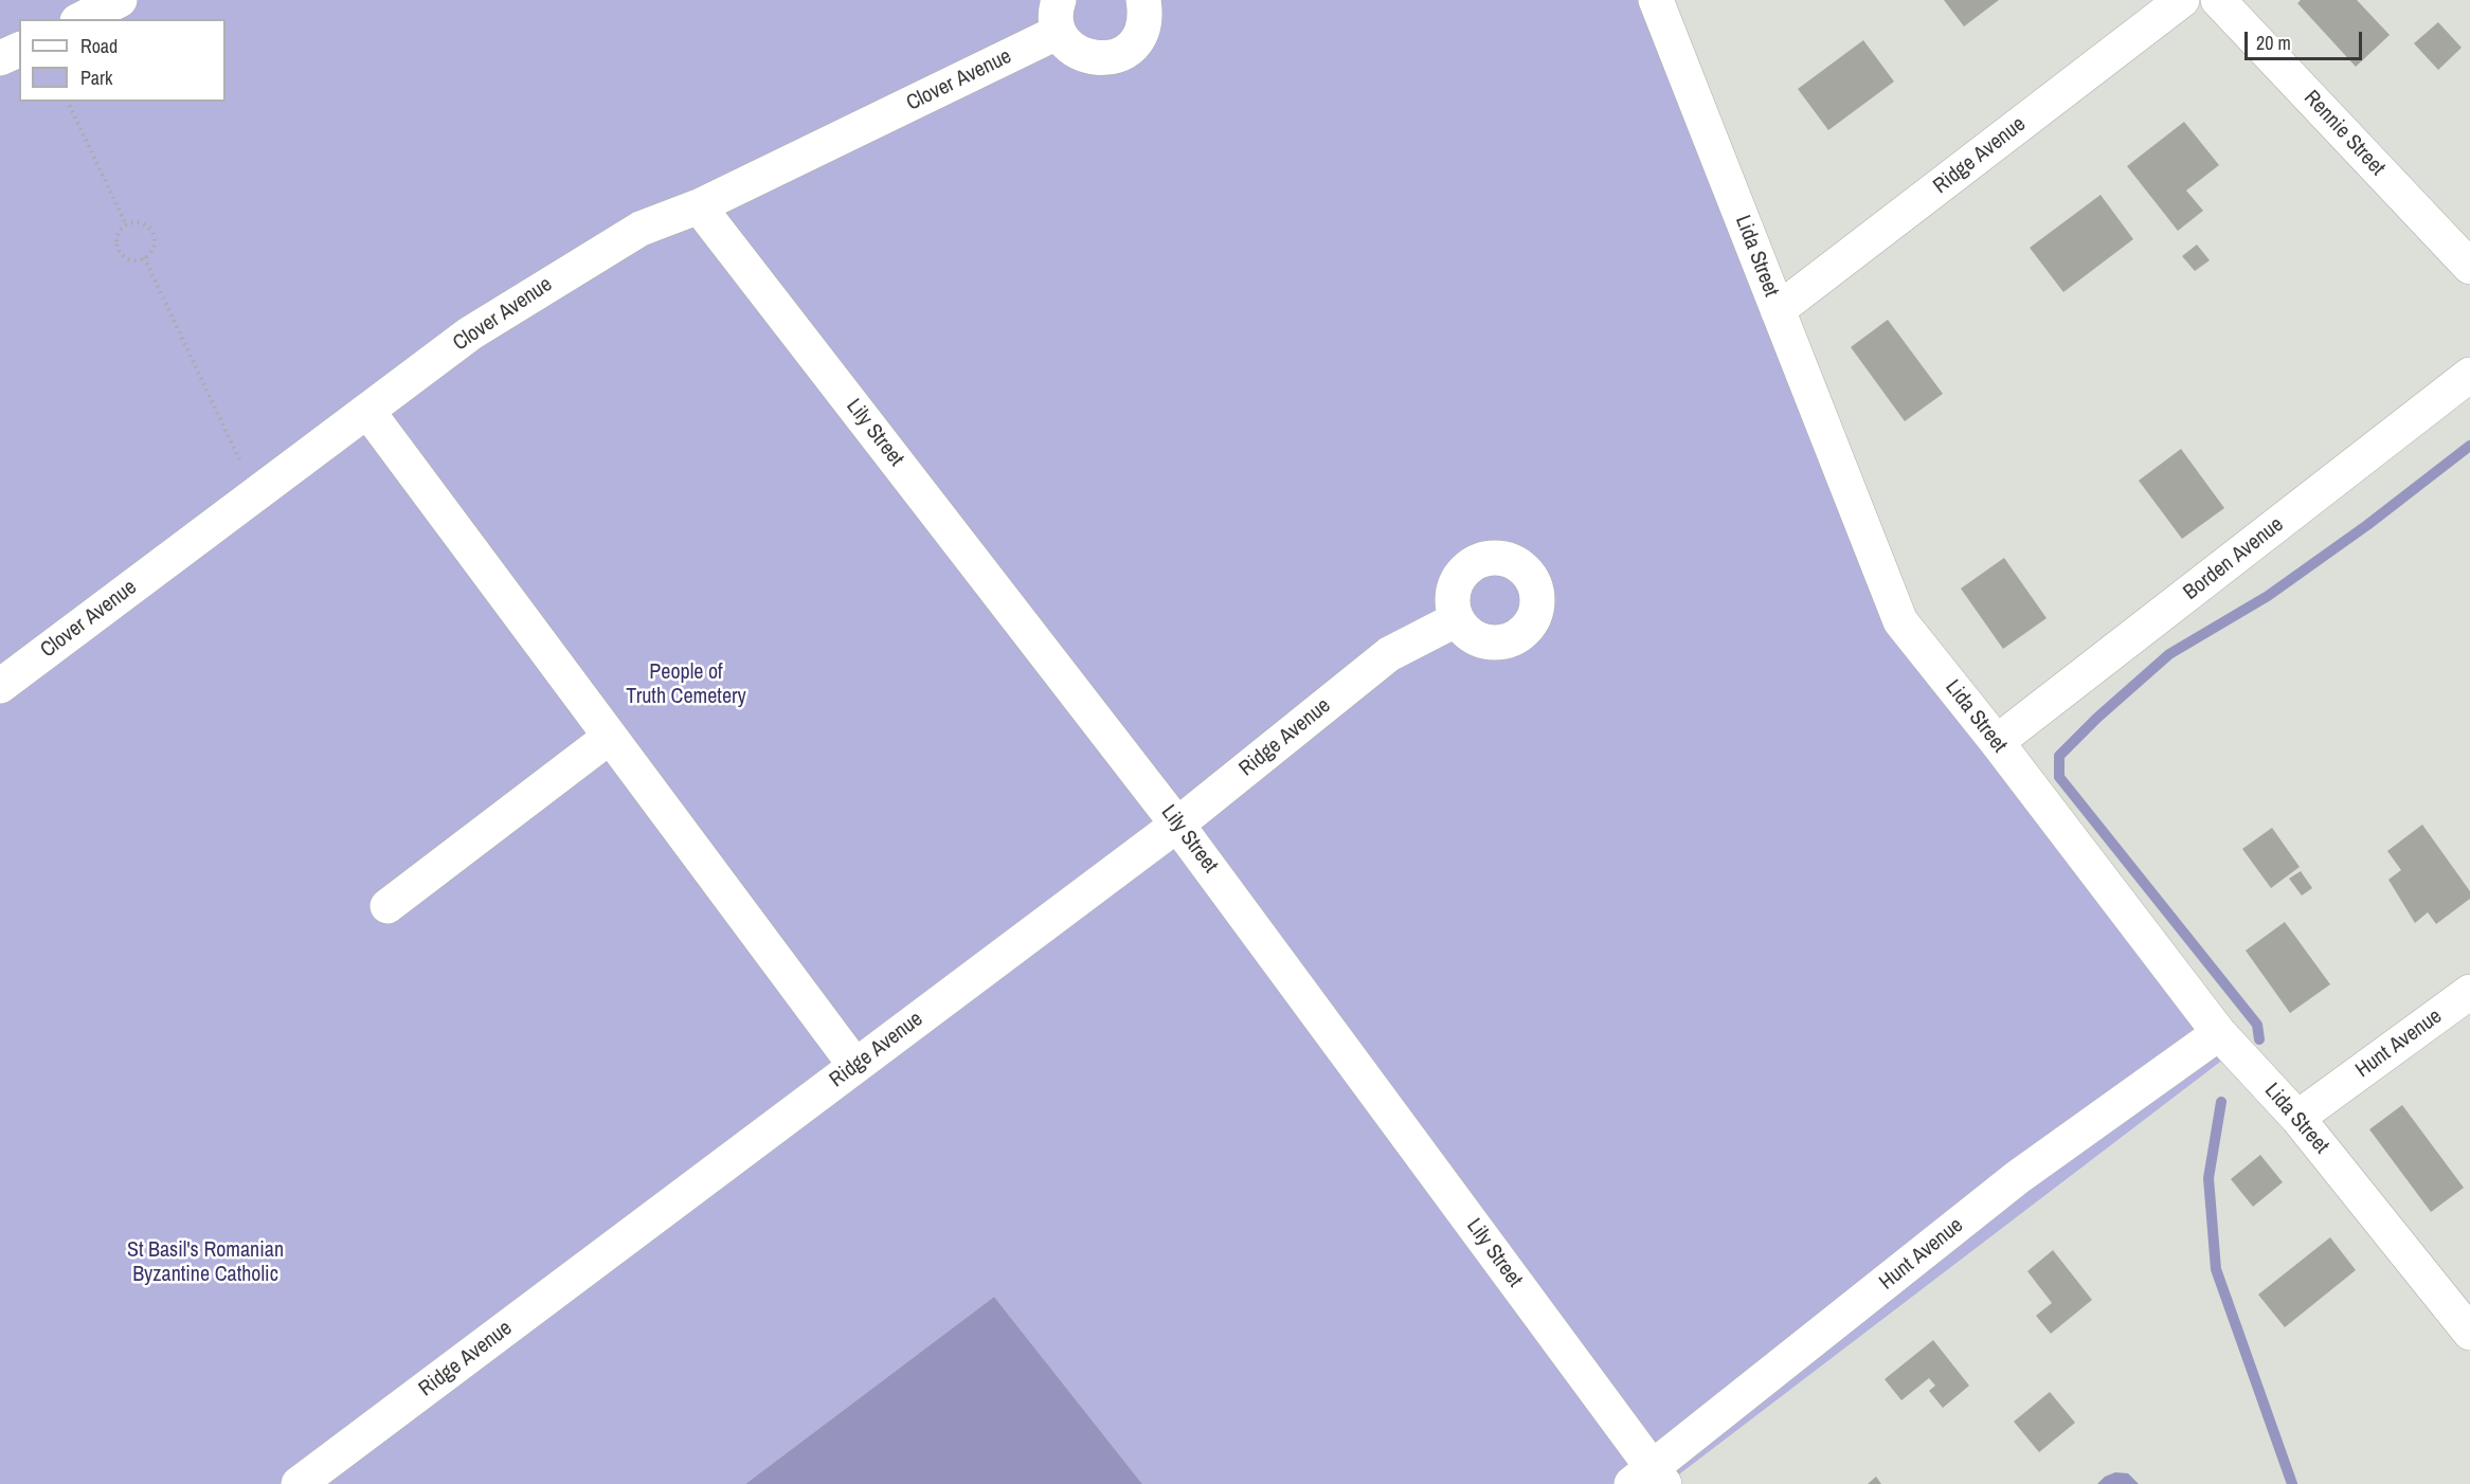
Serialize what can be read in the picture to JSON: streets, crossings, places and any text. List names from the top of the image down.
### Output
{
  "streets": {
    "street": [
      "Clover Avenue",
      "Rennie Street",
      "Ridge Avenue",
      "Lida Street",
      "Lily Street",
      "Borden Avenue",
      "Hunt Avenue"
    ]
  },
  "crossings": [
    ["Clover Avenue", "Lily Street"],
    ["Ridge Avenue", "Lida Street"],
    ["Ridge Avenue", "Lily Street"],
    ["Lida Street", "Borden Avenue"],
    ["Lida Street", "Hunt Avenue"],
    ["Lily Street", "Hunt Avenue"]
  ],
  "parks": ["People of Truth Cemetery", "St Basil's Romanian Byzantine Catholic"],
  "legend": ["Road", "Park"],
  "scale_bar": "20 m"
}
